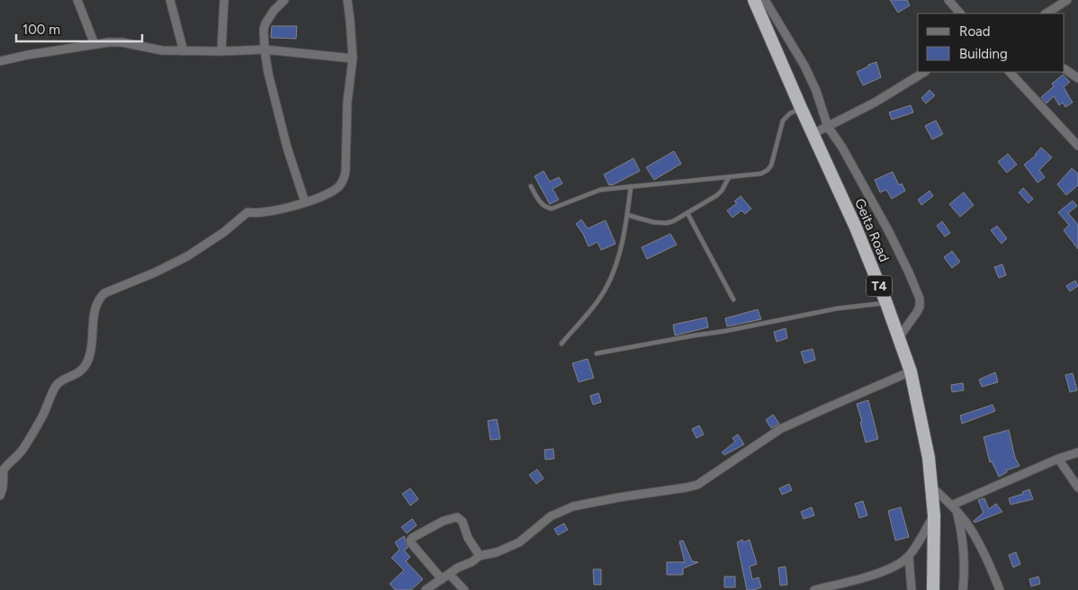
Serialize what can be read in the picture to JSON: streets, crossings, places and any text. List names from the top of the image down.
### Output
{
  "streets": {
    "highway": ["Geita Road", "T4"]
  },
  "legend": ["Road", "Building"],
  "scale_bar": "100 m"
}
